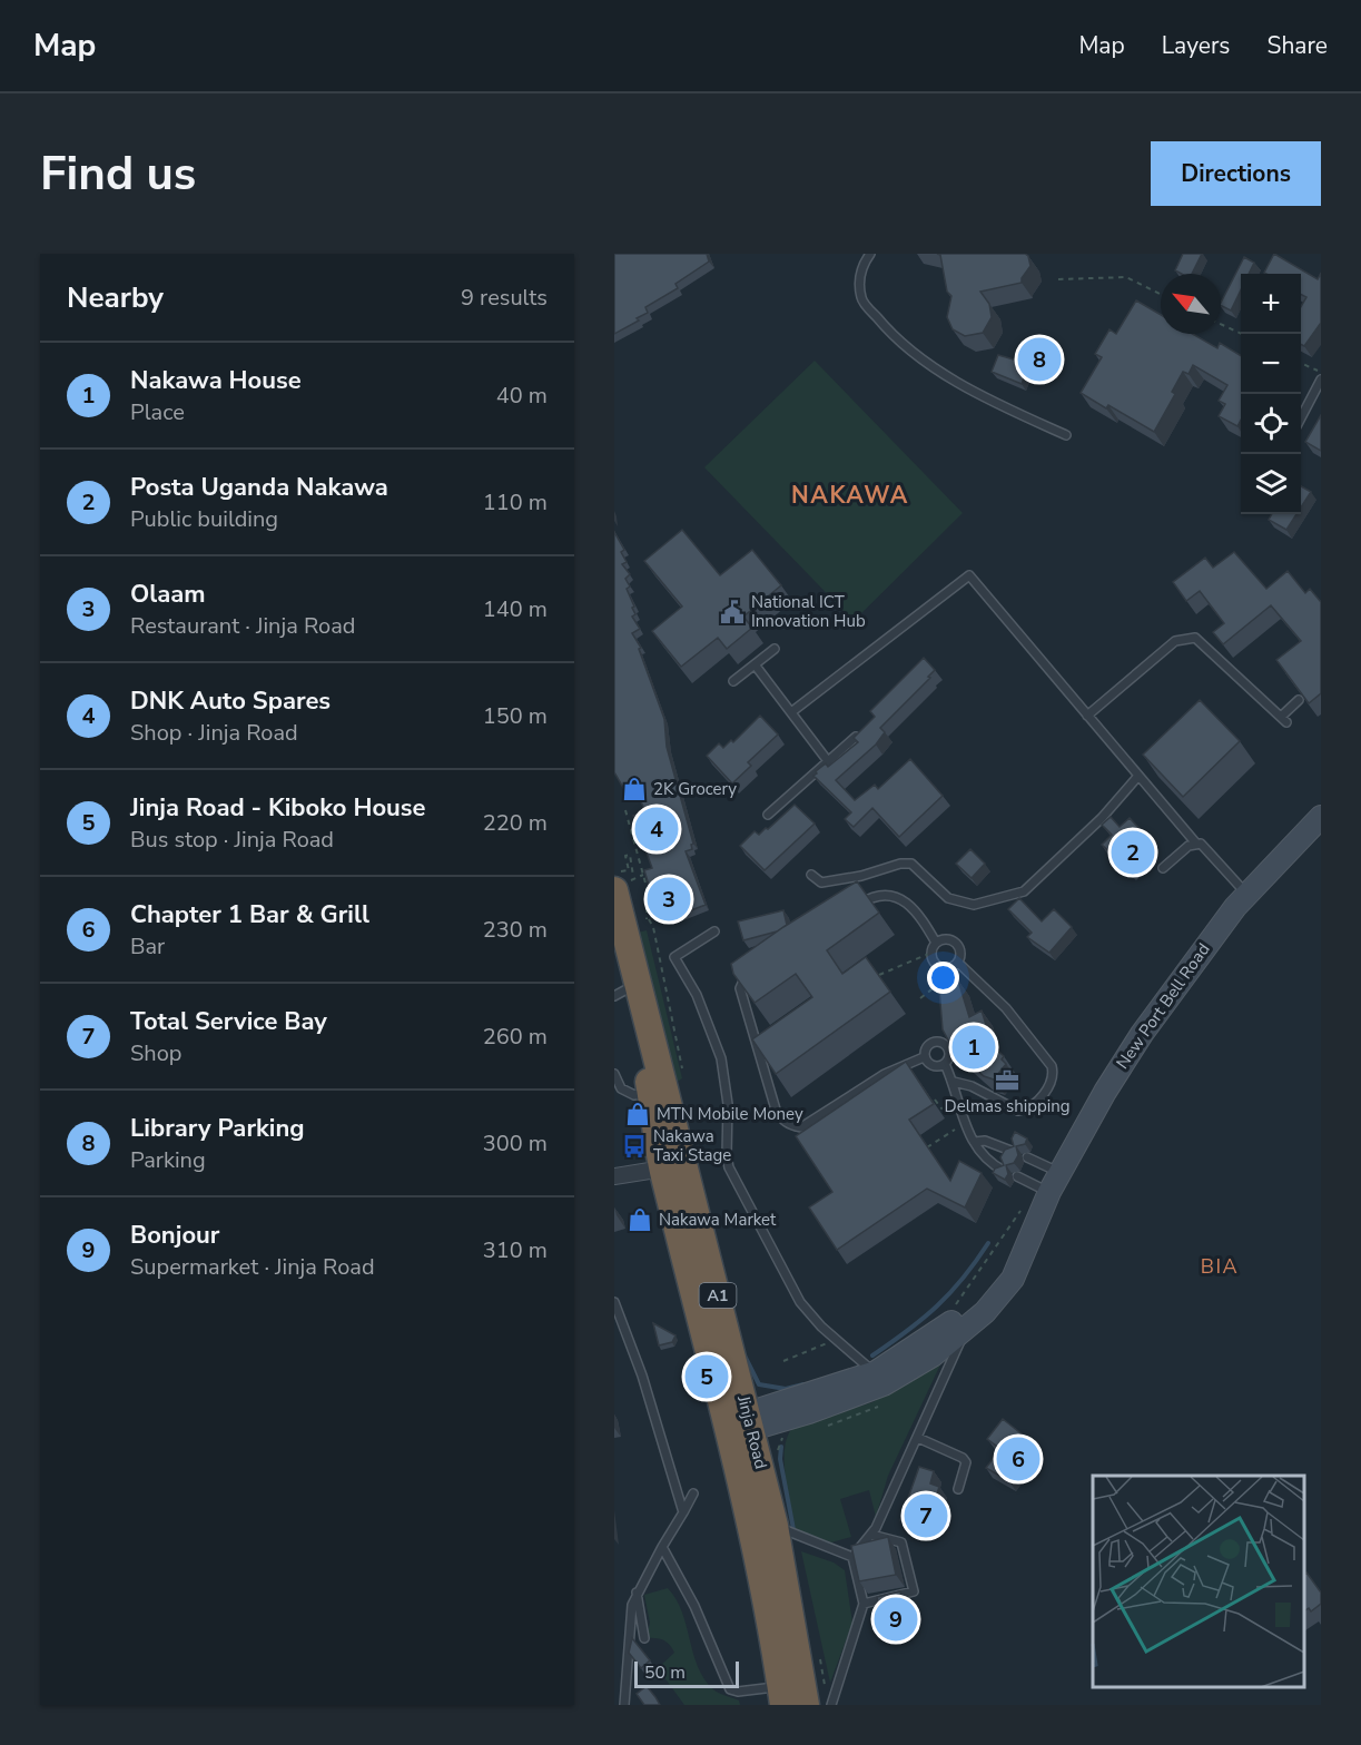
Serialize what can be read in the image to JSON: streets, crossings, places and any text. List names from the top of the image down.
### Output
{
  "streets": {
    "highway": ["A1", "Jinja Road"],
    "main road": ["New Port Bell Road"]
  },
  "crossings": [
    ["New Port Bell Road", "Jinja Road"]
  ],
  "districts": ["NAKAWA", "BIA"],
  "places": {
    "public building": ["National ICT Innovation Hub"],
    "shop": ["2K Grocery", "MTN Mobile Money", "Nakawa Market"],
    "office": ["Delmas shipping"],
    "bus stop": ["Nakawa Taxi Stage"]
  },
  "scale_bar": "50 m",
  "north": "top left",
  "page": {
    "header": "Map",
    "nav": ["Map", "Layers", "Share"],
    "buttons": "Directions",
    "title": "Find us",
    "heading": ["Nearby", "9 results"],
    "map_buttons": ["+", "−"],
    "pins": [
      "8",
      "4",
      "2",
      "3",
      "1",
      "5",
      "6",
      "7",
      "9"
    ],
    "list": [
      {
        "mark": "1",
        "name": "Nakawa House",
        "note": "Place",
        "value": "40 m"
      },
      {
        "mark": "2",
        "name": "Posta Uganda Nakawa",
        "note": "Public building",
        "value": "110 m"
      },
      {
        "mark": "3",
        "name": "Olaam",
        "note": "Restaurant · Jinja Road",
        "value": "140 m"
      },
      {
        "mark": "4",
        "name": "DNK Auto Spares",
        "note": "Shop · Jinja Road",
        "value": "150 m"
      },
      {
        "mark": "5",
        "name": "Jinja Road - Kiboko House",
        "note": "Bus stop · Jinja Road",
        "value": "220 m"
      },
      {
        "mark": "6",
        "name": "Chapter 1 Bar & Grill",
        "note": "Bar",
        "value": "230 m"
      },
      {
        "mark": "7",
        "name": "Total Service Bay",
        "note": "Shop",
        "value": "260 m"
      },
      {
        "mark": "8",
        "name": "Library Parking",
        "note": "Parking",
        "value": "300 m"
      },
      {
        "mark": "9",
        "name": "Bonjour",
        "note": "Supermarket · Jinja Road",
        "value": "310 m"
      }
    ],
    "scale": "50 m"
  }
}
